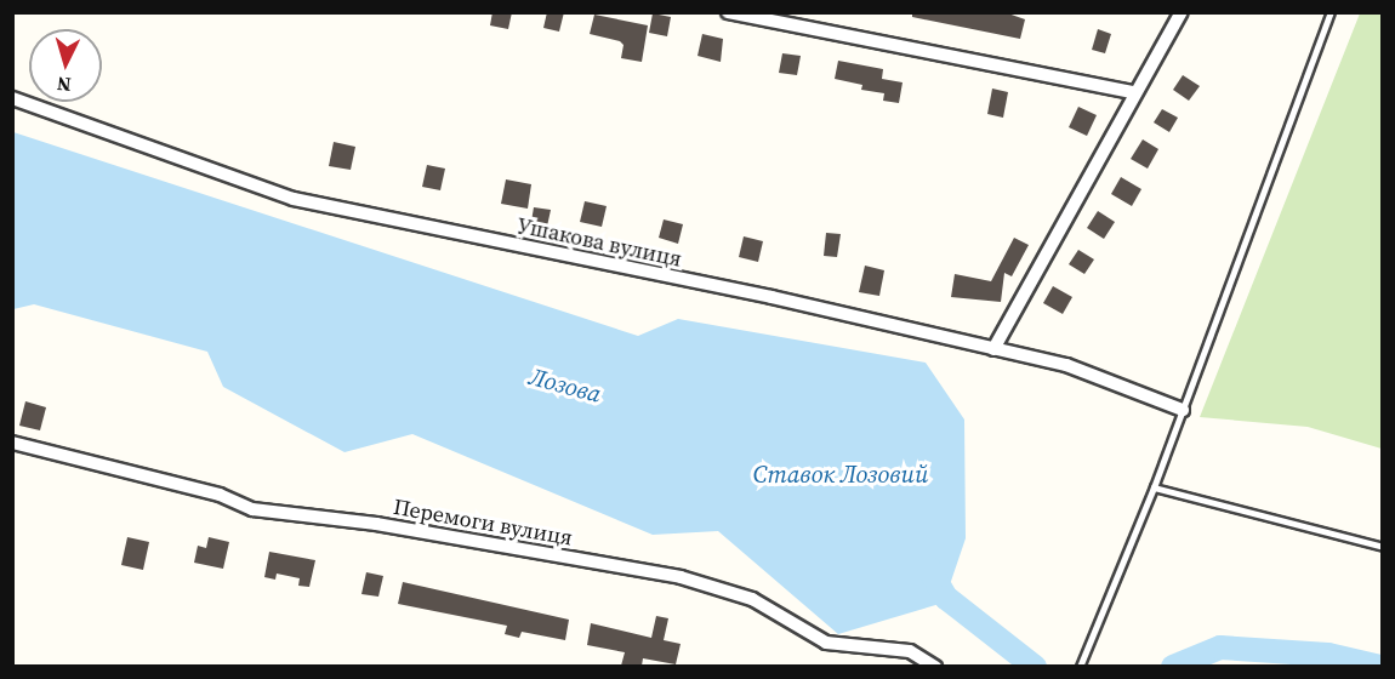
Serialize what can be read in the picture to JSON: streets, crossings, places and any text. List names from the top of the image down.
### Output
{
  "streets": {
    "street": ["Ушакова вулиця", "Перемоги вулиця"]
  },
  "water": ["Лозова", "Ставок Лозовий"],
  "north": "bottom"
}
